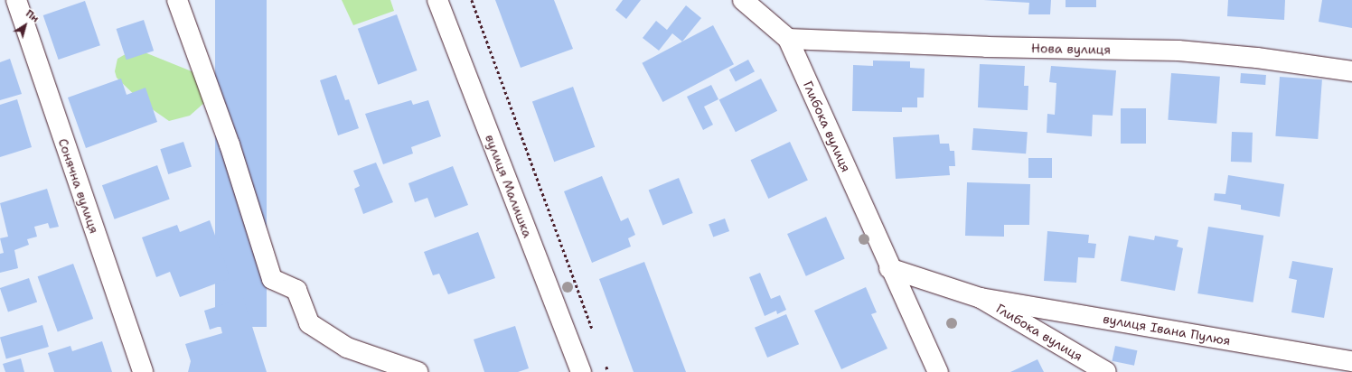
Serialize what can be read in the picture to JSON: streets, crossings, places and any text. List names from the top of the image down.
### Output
{
  "streets": {
    "street": [
      "Нова вулиця",
      "Глибока вулиця",
      "Сонячна вулиця",
      "вулиця Малишка",
      "вулиця Івана Пулюя"
    ]
  },
  "crossings": [
    ["Нова вулиця", "Глибока вулиця"],
    ["Глибока вулиця", "вулиця Івана Пулюя"]
  ],
  "north": "top right"
}
